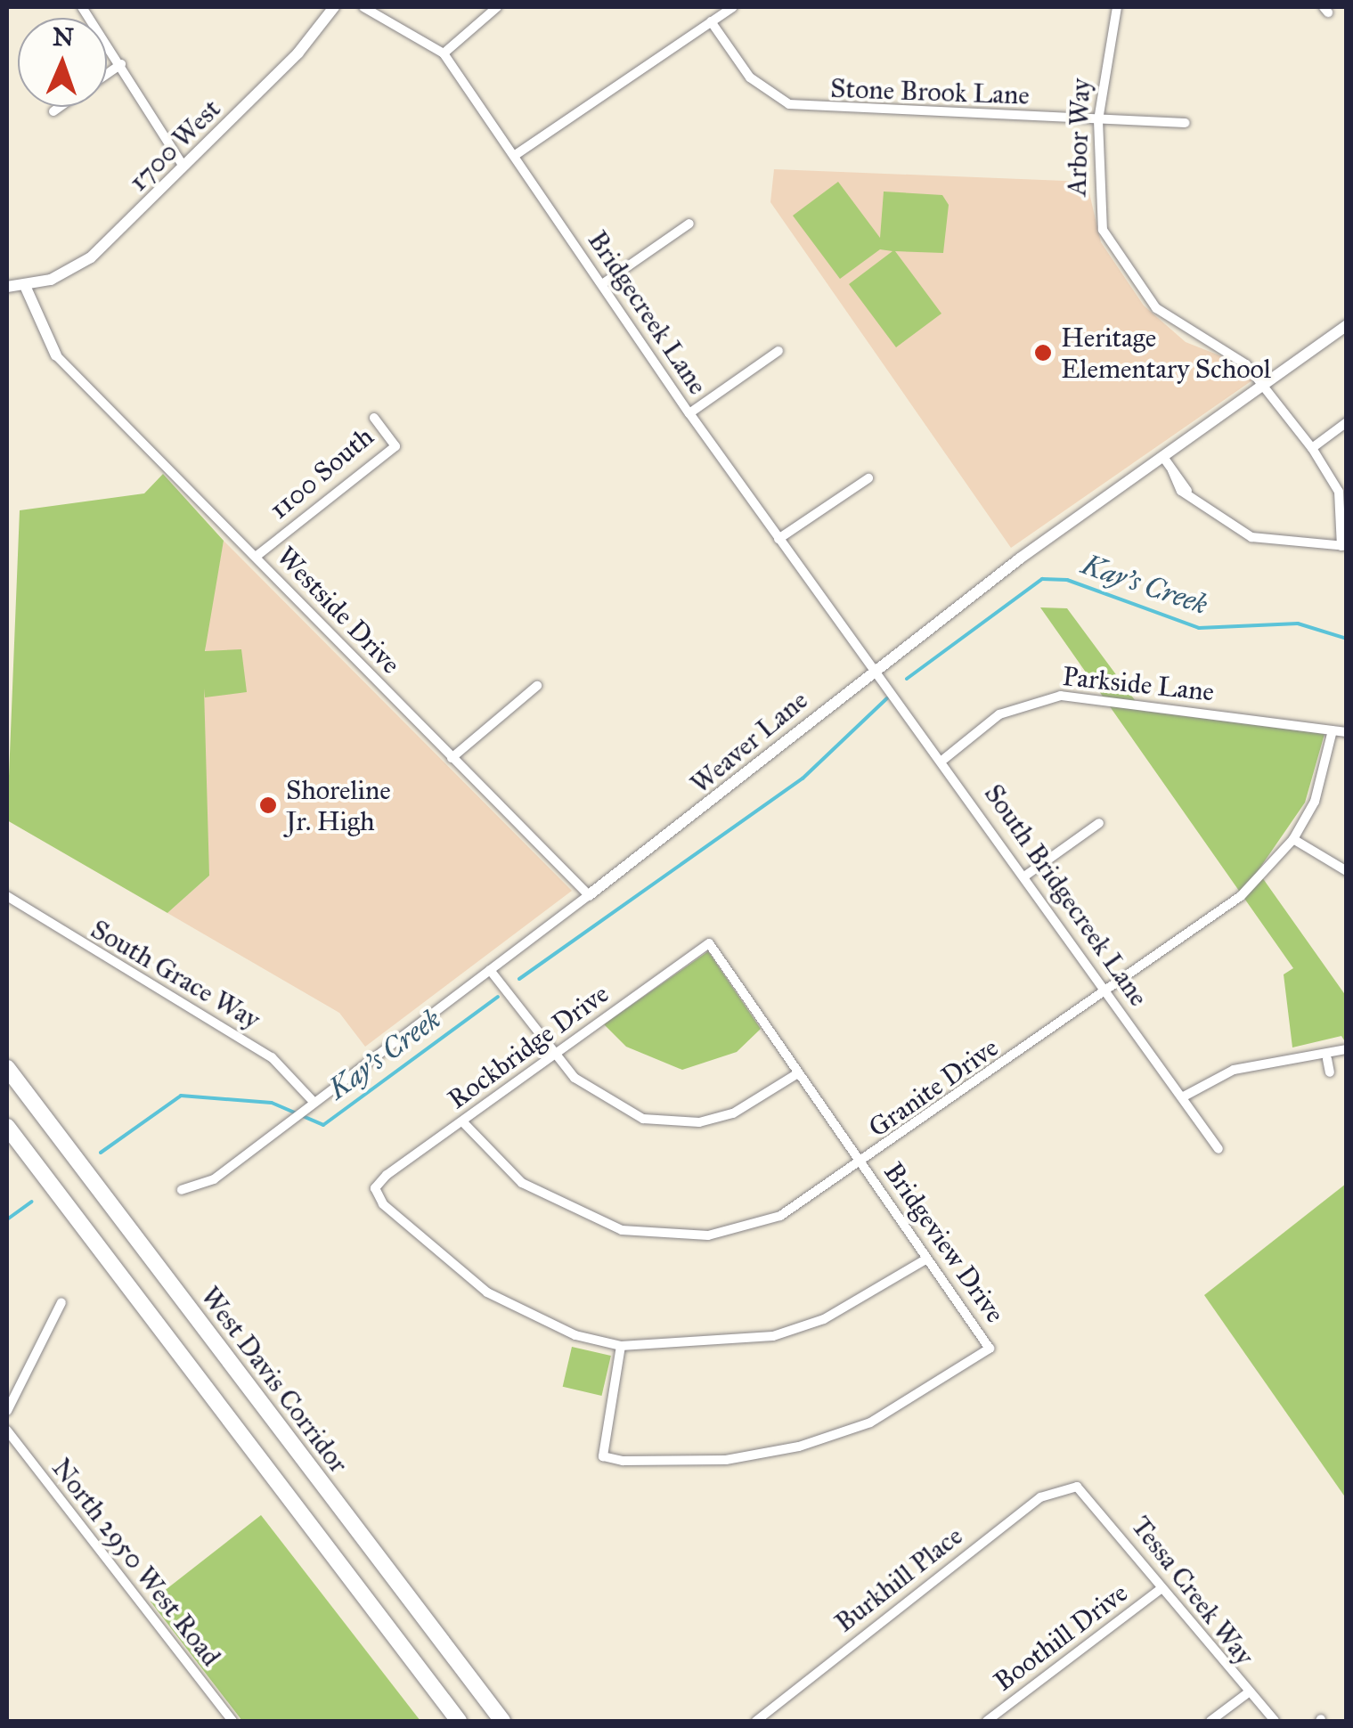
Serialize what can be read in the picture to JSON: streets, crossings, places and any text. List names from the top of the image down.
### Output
{
  "streets": {
    "highway": ["West Davis Corridor"],
    "street": [
      "Stone Brook Lane",
      "Arbor Way",
      "1700 West",
      "Bridgecreek Lane",
      "1100 South",
      "Westside Drive",
      "Parkside Lane",
      "Weaver Lane",
      "South Bridgecreek Lane",
      "South Grace Way",
      "Rockbridge Drive",
      "Granite Drive",
      "Bridgeview Drive",
      "North 2950 West Road",
      "Burkhill Place",
      "Tessa Creek Way",
      "Boothill Drive"
    ]
  },
  "crossings": [
    ["Stone Brook Lane", "Arbor Way"],
    ["Arbor Way", "Weaver Lane"],
    ["Bridgecreek Lane", "Weaver Lane"],
    ["Bridgecreek Lane", "South Bridgecreek Lane"],
    ["1100 South", "Westside Drive"],
    ["Westside Drive", "Weaver Lane"],
    ["Parkside Lane", "South Bridgecreek Lane"],
    ["Parkside Lane", "Granite Drive"],
    ["Weaver Lane", "South Bridgecreek Lane"],
    ["Weaver Lane", "South Grace Way"],
    ["South Bridgecreek Lane", "Granite Drive"],
    ["Rockbridge Drive", "Granite Drive"],
    ["Rockbridge Drive", "Bridgeview Drive"],
    ["Granite Drive", "Bridgeview Drive"],
    ["Burkhill Place", "Tessa Creek Way"],
    ["Tessa Creek Way", "Boothill Drive"]
  ],
  "water": ["Kay's Creek"],
  "places": ["Heritage Elementary School", "Shoreline Jr. High"],
  "north": "top"
}
